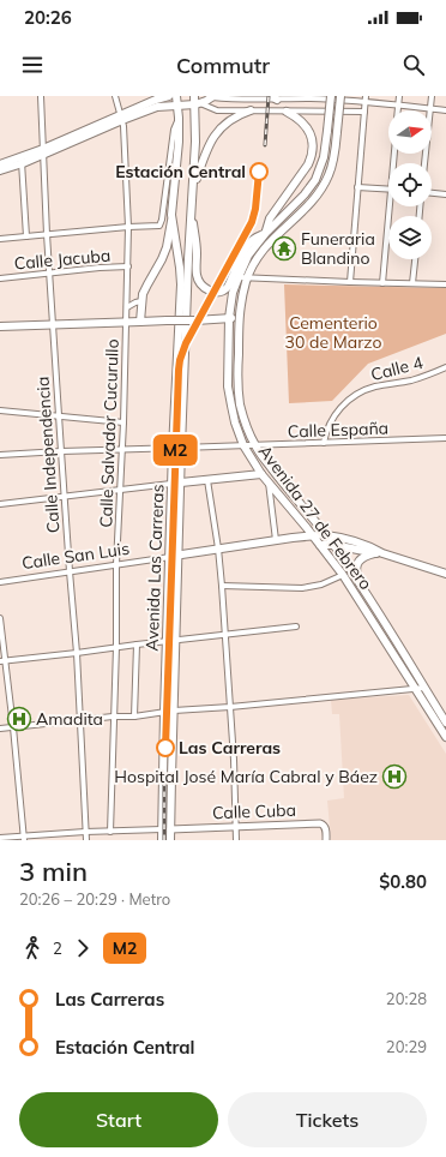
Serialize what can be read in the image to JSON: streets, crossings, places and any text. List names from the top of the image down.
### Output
{
  "streets": {
    "main road": ["Avenida 27 de Febrero", "Calle San Luis", "Avenida Las Carreras"],
    "street": [
      "Calle Jacuba",
      "Calle 4",
      "Calle España",
      "Calle Salvador Cucurullo",
      "Calle Independencia",
      "Calle Cuba"
    ]
  },
  "crossings": [
    ["Calle Jacuba", "Calle Salvador Cucurullo"],
    ["Calle Jacuba", "Calle Independencia"],
    ["Calle 4", "Calle España"],
    ["Calle España", "Calle Salvador Cucurullo"],
    ["Calle España", "Calle Independencia"],
    ["Calle España", "Avenida 27 de Febrero"],
    ["Calle España", "Avenida Las Carreras"],
    ["Calle Salvador Cucurullo", "Calle San Luis"],
    ["Calle Independencia", "Calle San Luis"],
    ["Avenida 27 de Febrero", "Calle San Luis"],
    ["Calle San Luis", "Avenida Las Carreras"],
    ["Avenida Las Carreras", "Calle Cuba"]
  ],
  "parks": ["Cementerio 30 de Marzo"],
  "places": {
    "other": ["Estación Central", "Las Carreras"],
    "temple": ["Funeraria Blandino"],
    "hospital": ["Amadita", "Hospital José María Cabral y Báez"]
  },
  "lines": ["metro line M2"],
  "north": "right",
  "page": {
    "status": "20:26",
    "header": "Commutr",
    "on_map": "M2",
    "heading": ["3 min", "20:26 – 20:29 · Metro", "$0.80"],
    "legs": ["2", "M2"],
    "list": [
      {
        "name": "Las Carreras",
        "value": "20:28"
      },
      {
        "name": "Estación Central",
        "value": "20:29"
      }
    ],
    "buttons": ["Start", "Tickets"]
  }
}
